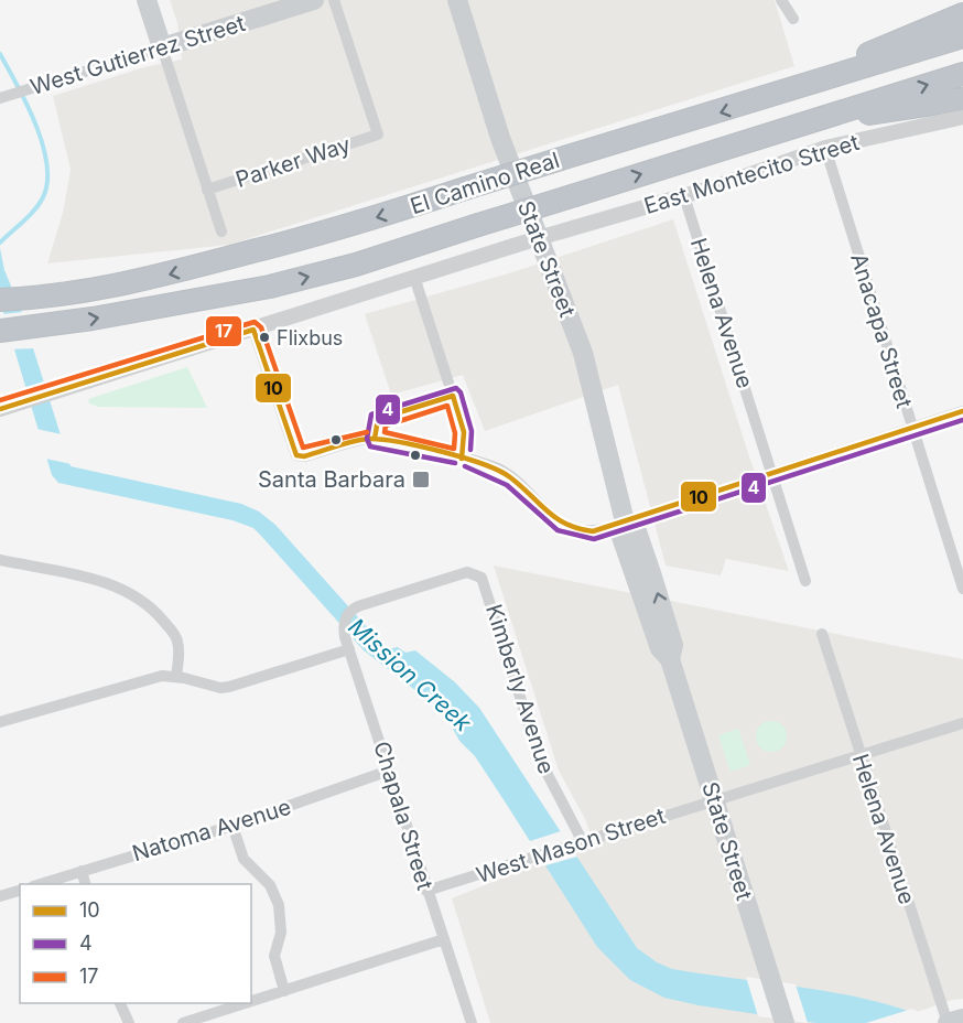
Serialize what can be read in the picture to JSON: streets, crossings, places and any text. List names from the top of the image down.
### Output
{
  "streets": {
    "highway": ["El Camino Real"],
    "main road": ["West Gutierrez Street", "State Street"],
    "street": [
      "Parker Way",
      "East Montecito Street",
      "Helena Avenue",
      "Anacapa Street",
      "Kimberly Avenue",
      "Chapala Street",
      "Natoma Avenue",
      "West Mason Street"
    ]
  },
  "crossings": [
    ["East Montecito Street", "Helena Avenue"],
    ["East Montecito Street", "Anacapa Street"],
    ["State Street", "West Mason Street"],
    ["Helena Avenue", "West Mason Street"],
    ["Kimberly Avenue", "Chapala Street"],
    ["Kimberly Avenue", "West Mason Street"],
    ["Chapala Street", "Natoma Avenue"],
    ["Chapala Street", "West Mason Street"]
  ],
  "water": ["Mission Creek"],
  "places": {
    "other": ["Flixbus"],
    "transit": ["Santa Barbara"]
  },
  "lines": ["transit line 17", "transit line 10", "transit line 4"],
  "legend": ["10", "4", "17"]
}
